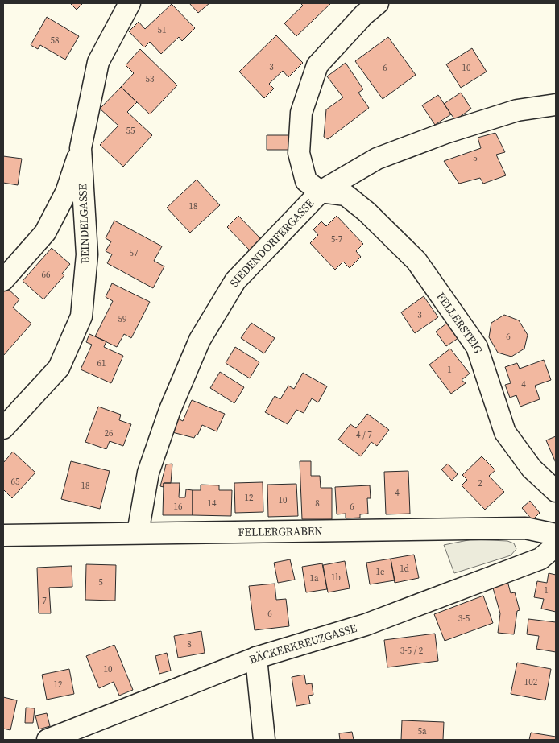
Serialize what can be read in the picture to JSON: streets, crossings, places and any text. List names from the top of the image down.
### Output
{
  "streets": {
    "street": [
      "BEINDELGASSE",
      "SIEDENDORFERGASSE",
      "FELLERSTEIG",
      "FELLERGRABEN",
      "BÄCKERKREUZGASSE"
    ]
  },
  "crossings": [
    ["SIEDENDORFERGASSE", "FELLERSTEIG"],
    ["SIEDENDORFERGASSE", "FELLERGRABEN"]
  ],
  "house_numbers": [
    "51",
    "58",
    "3",
    "6",
    "10",
    "53",
    "55",
    "5",
    "18",
    "5-7",
    "57",
    "66",
    "3",
    "59",
    "6",
    "61",
    "1",
    "4",
    "26",
    "4 / 7",
    "65",
    "2",
    "18",
    "4",
    "12",
    "10",
    "14",
    "8",
    "16",
    "6",
    "1d",
    "1c",
    "1b",
    "1a",
    "5",
    "1",
    "7",
    "6",
    "3-5",
    "8",
    "3-5 / 2",
    "10",
    "102",
    "12",
    "5a"
  ]
}
